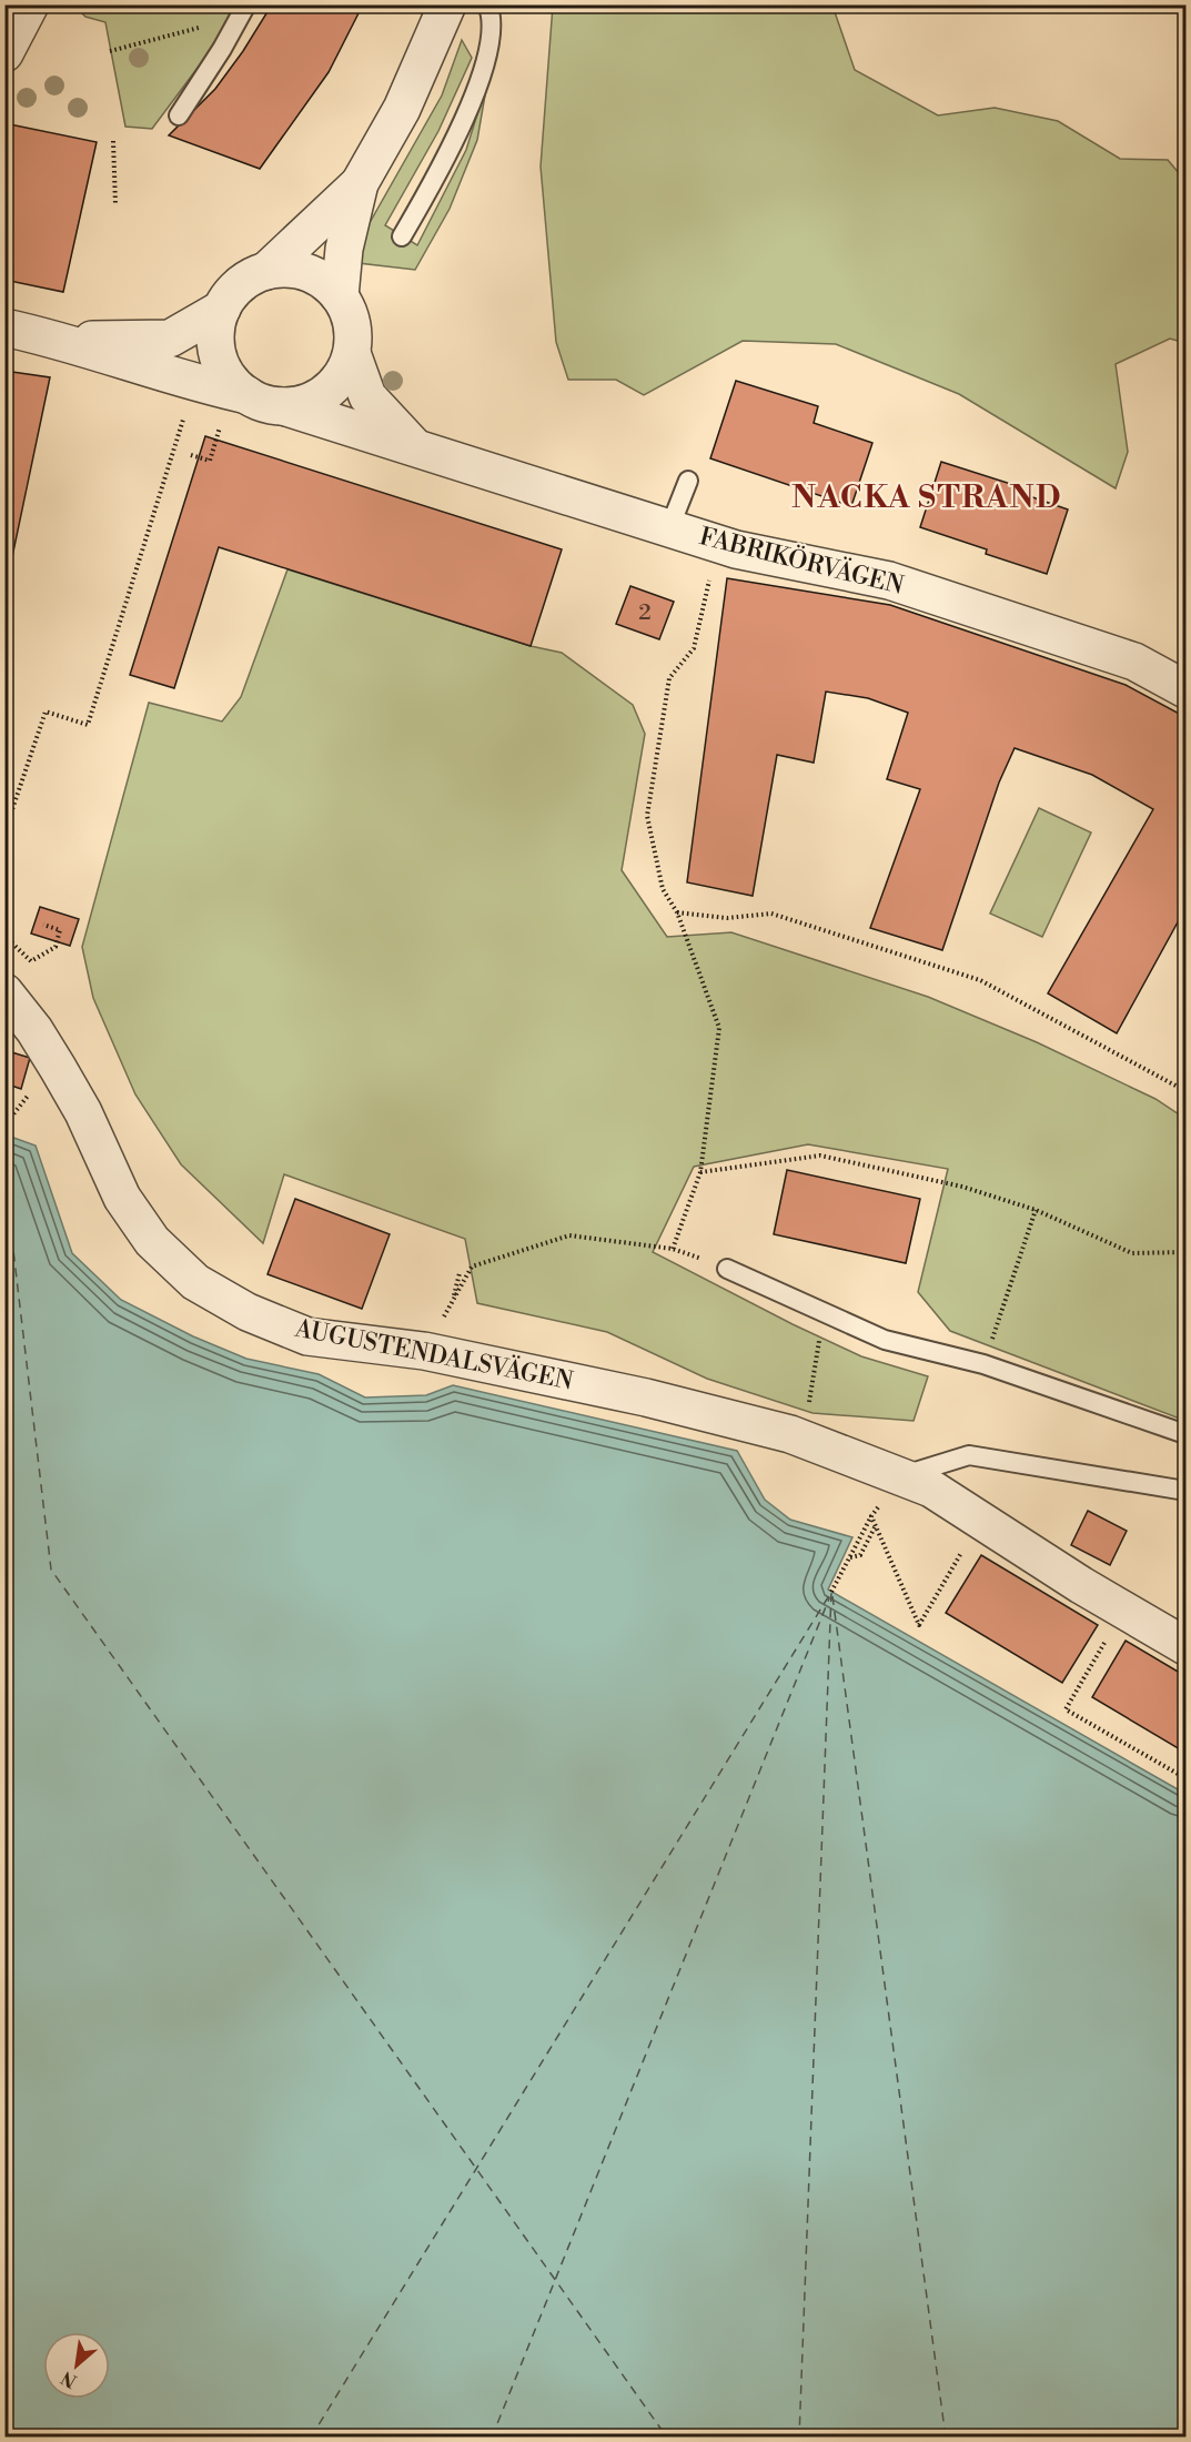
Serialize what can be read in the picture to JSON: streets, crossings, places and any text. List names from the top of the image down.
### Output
{
  "streets": {
    "street": ["FABRIKÖRVÄGEN", "AUGUSTENDALSVÄGEN"]
  },
  "districts": ["NACKA STRAND"],
  "house_numbers": ["2"],
  "north": "bottom left"
}
